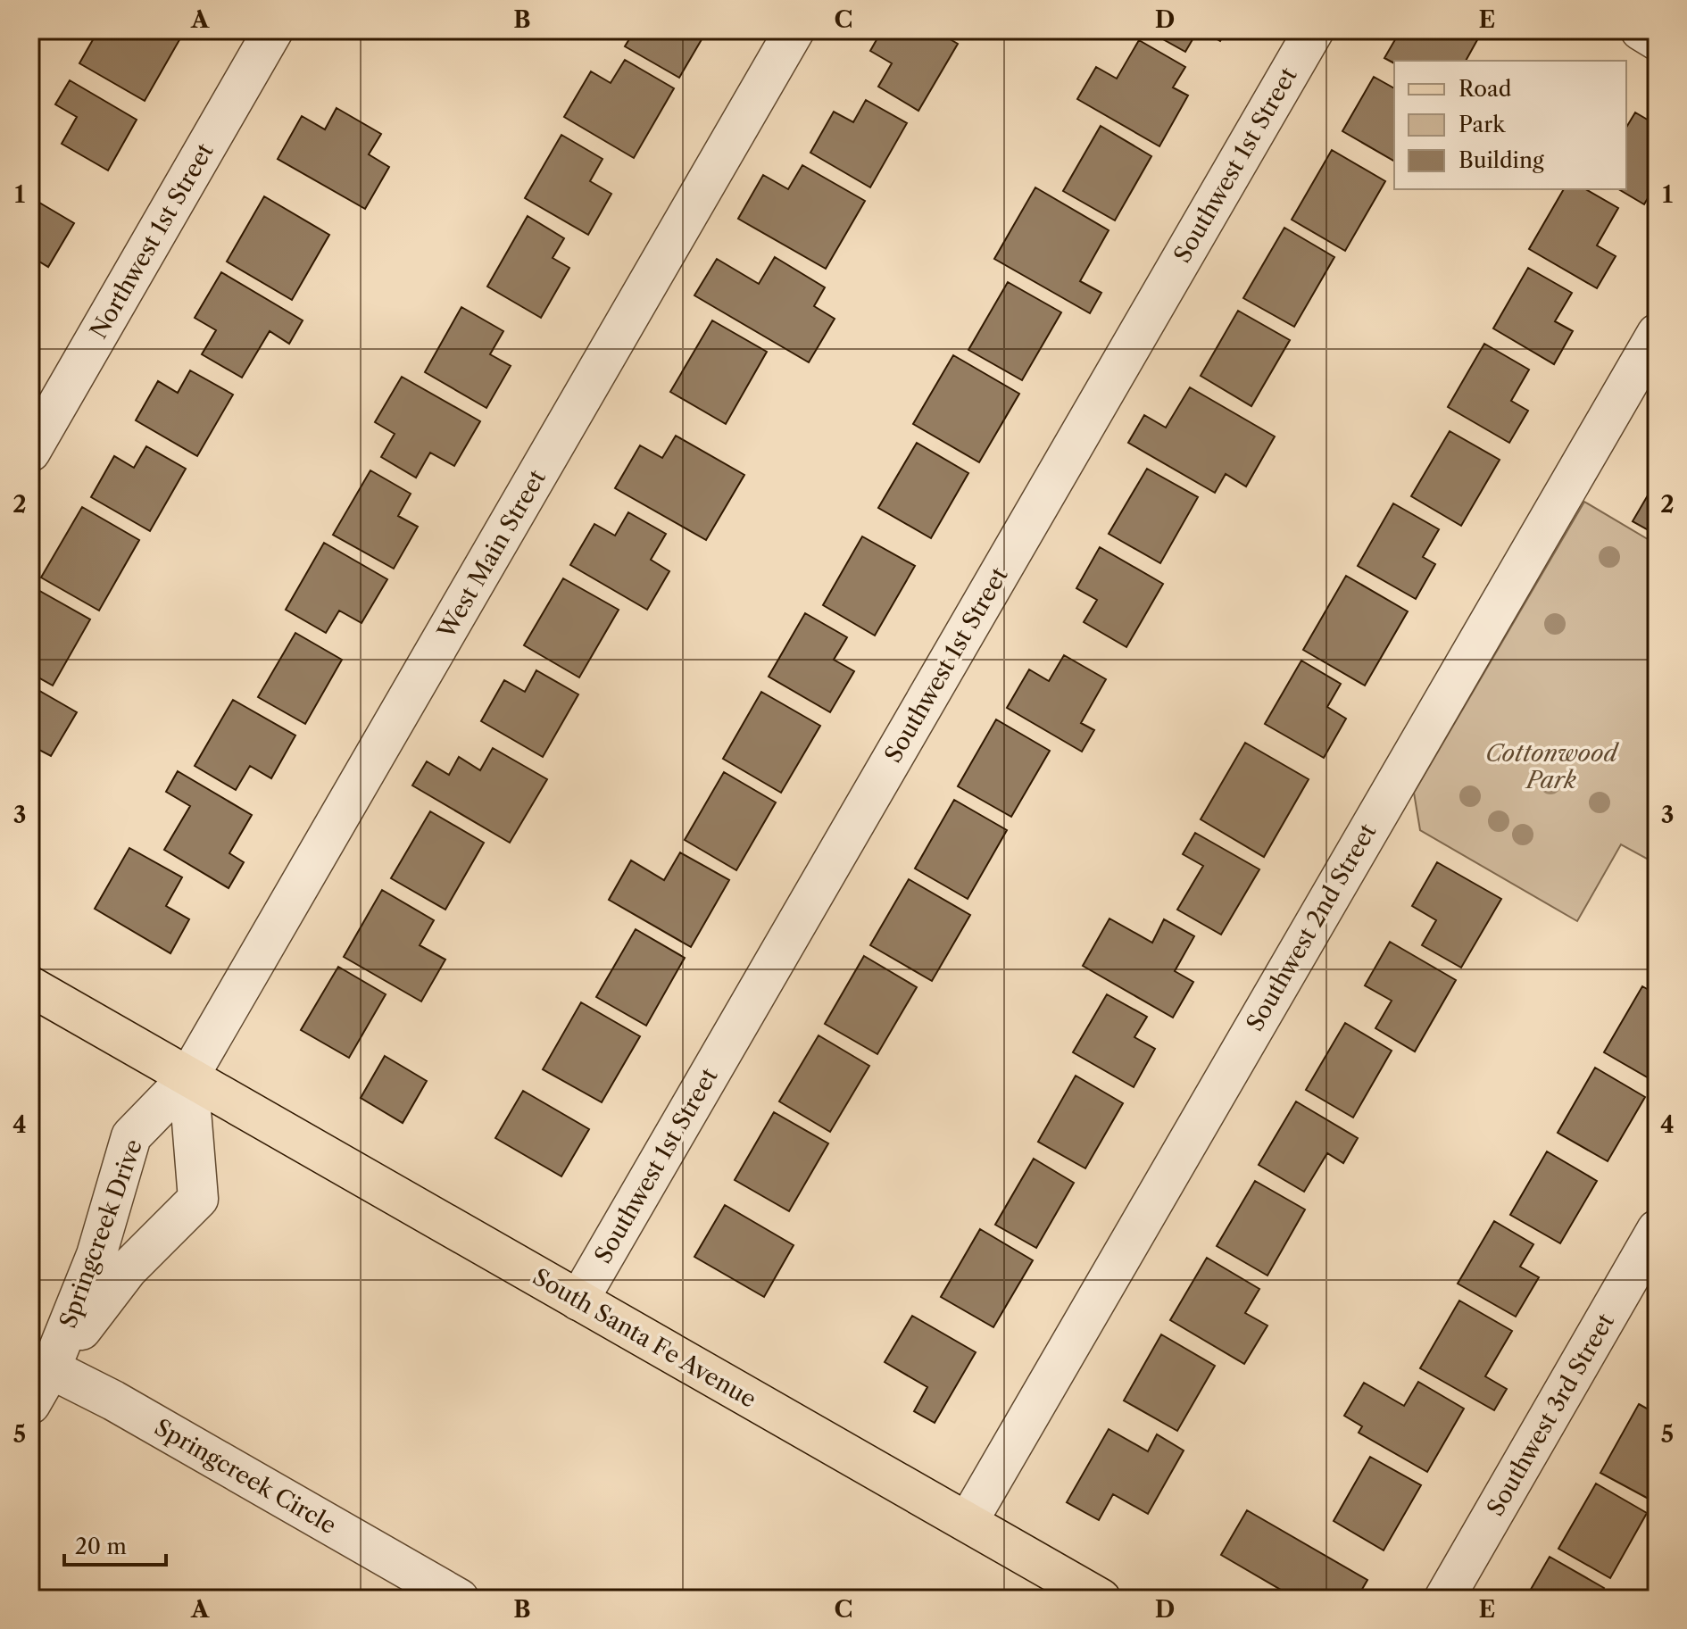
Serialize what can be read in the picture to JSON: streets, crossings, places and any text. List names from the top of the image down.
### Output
{
  "streets": {
    "main road": ["South Santa Fe Avenue"],
    "street": [
      "Southwest 1st Street",
      "Northwest 1st Street",
      "West Main Street",
      "Southwest 2nd Street",
      "Springcreek Drive",
      "Southwest 3rd Street",
      "Springcreek Circle"
    ]
  },
  "crossings": [
    ["Southwest 1st Street", "South Santa Fe Avenue"],
    ["West Main Street", "Springcreek Drive"],
    ["West Main Street", "South Santa Fe Avenue"],
    ["Southwest 2nd Street", "South Santa Fe Avenue"],
    ["Springcreek Drive", "South Santa Fe Avenue"],
    ["Springcreek Drive", "Springcreek Circle"]
  ],
  "parks": ["Cottonwood Park"],
  "legend": ["Road", "Park", "Building"],
  "scale_bar": "20 m",
  "grid": {
    "columns": [
      "A",
      "B",
      "C",
      "D",
      "E"
    ],
    "rows": [
      "1",
      "2",
      "3",
      "4",
      "5"
    ]
  }
}
